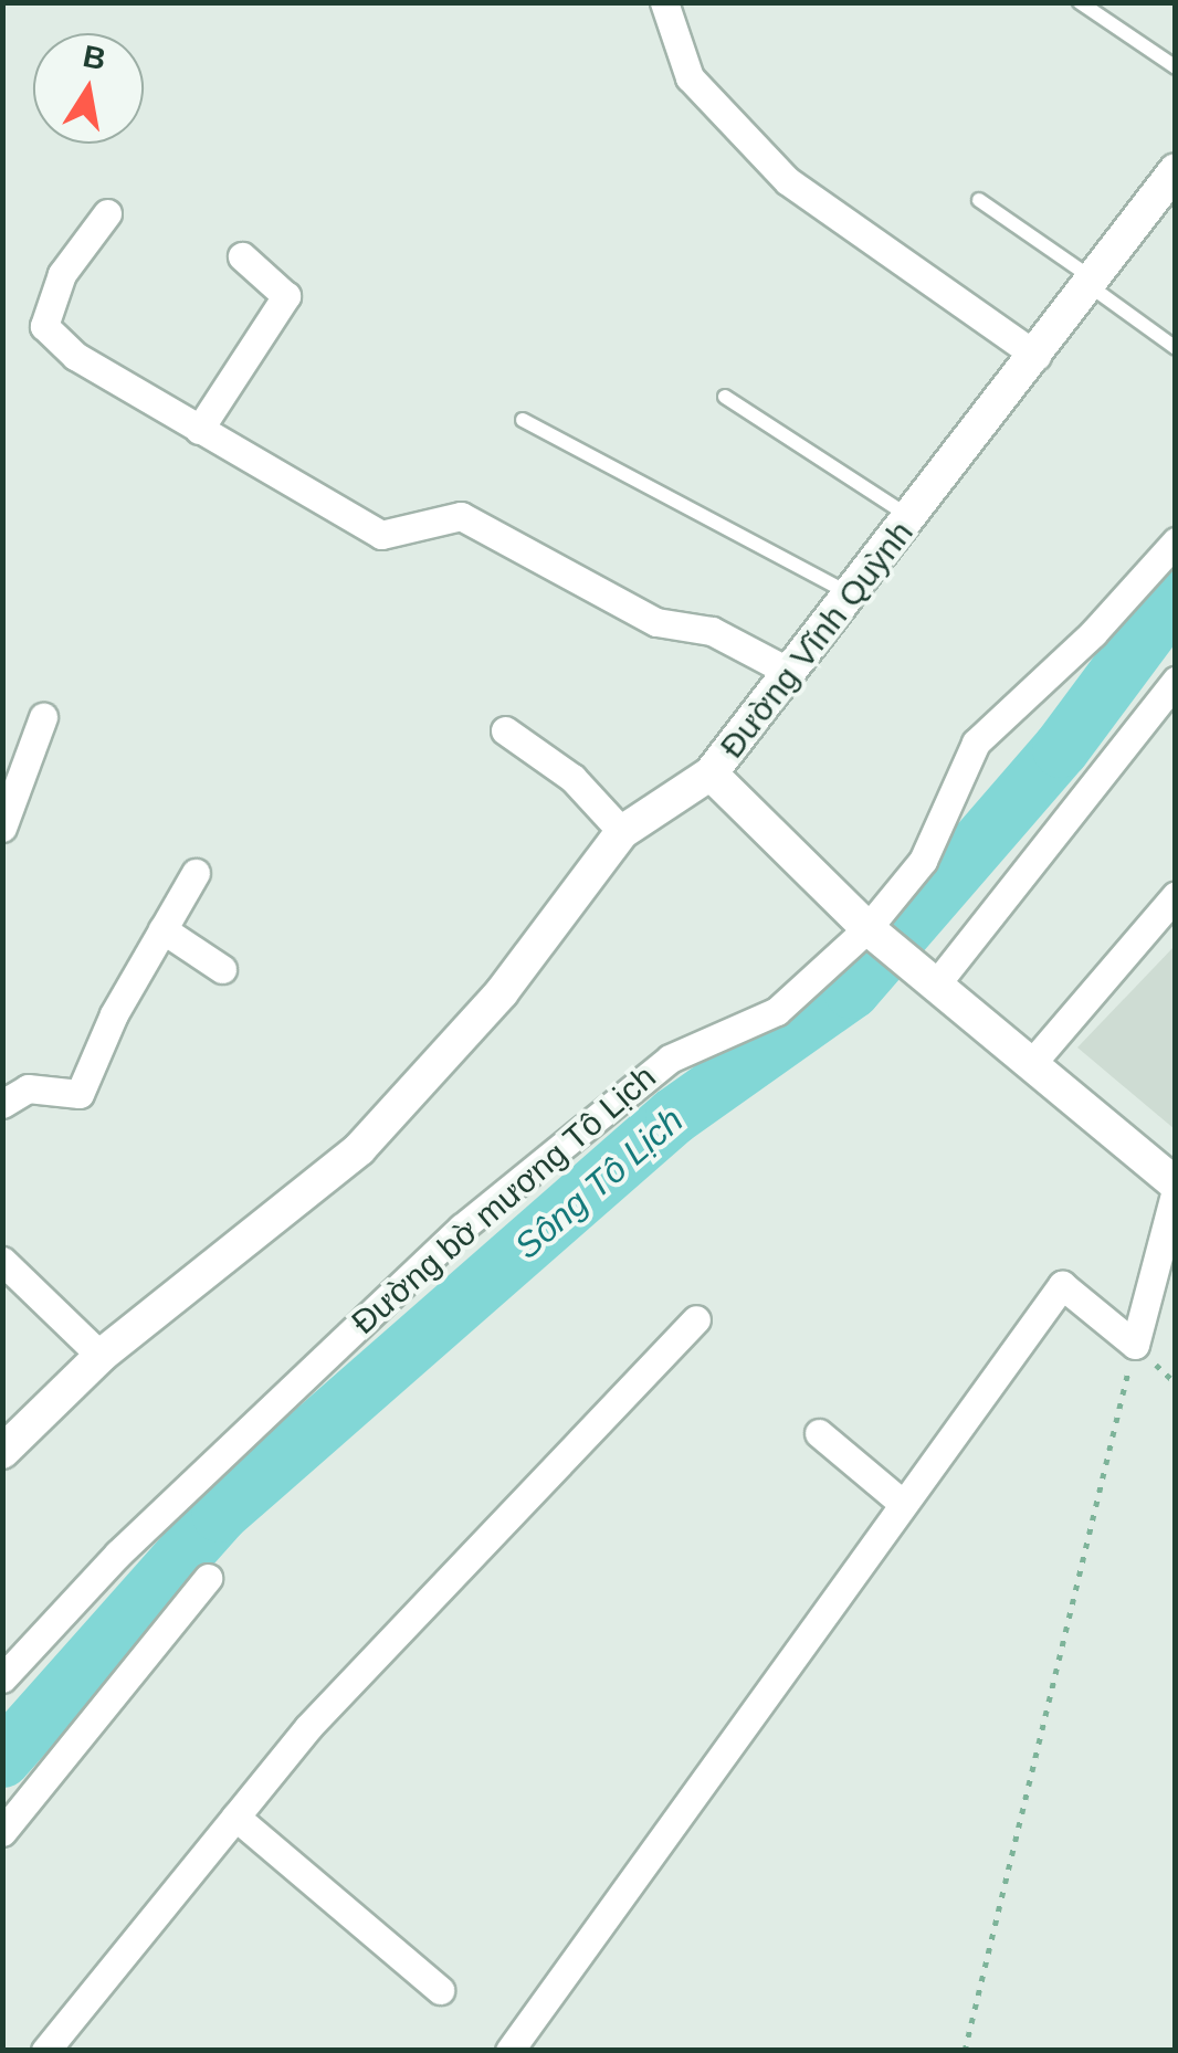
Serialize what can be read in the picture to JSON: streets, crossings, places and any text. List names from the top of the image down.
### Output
{
  "streets": {
    "street": ["Đường Vĩnh Quỳnh", "Đường bờ mương Tô Lịch"]
  },
  "crossings": [
    ["Đường Vĩnh Quỳnh", "Đường bờ mương Tô Lịch"]
  ],
  "water": ["Sông Tô Lịch"],
  "north": "top"
}
